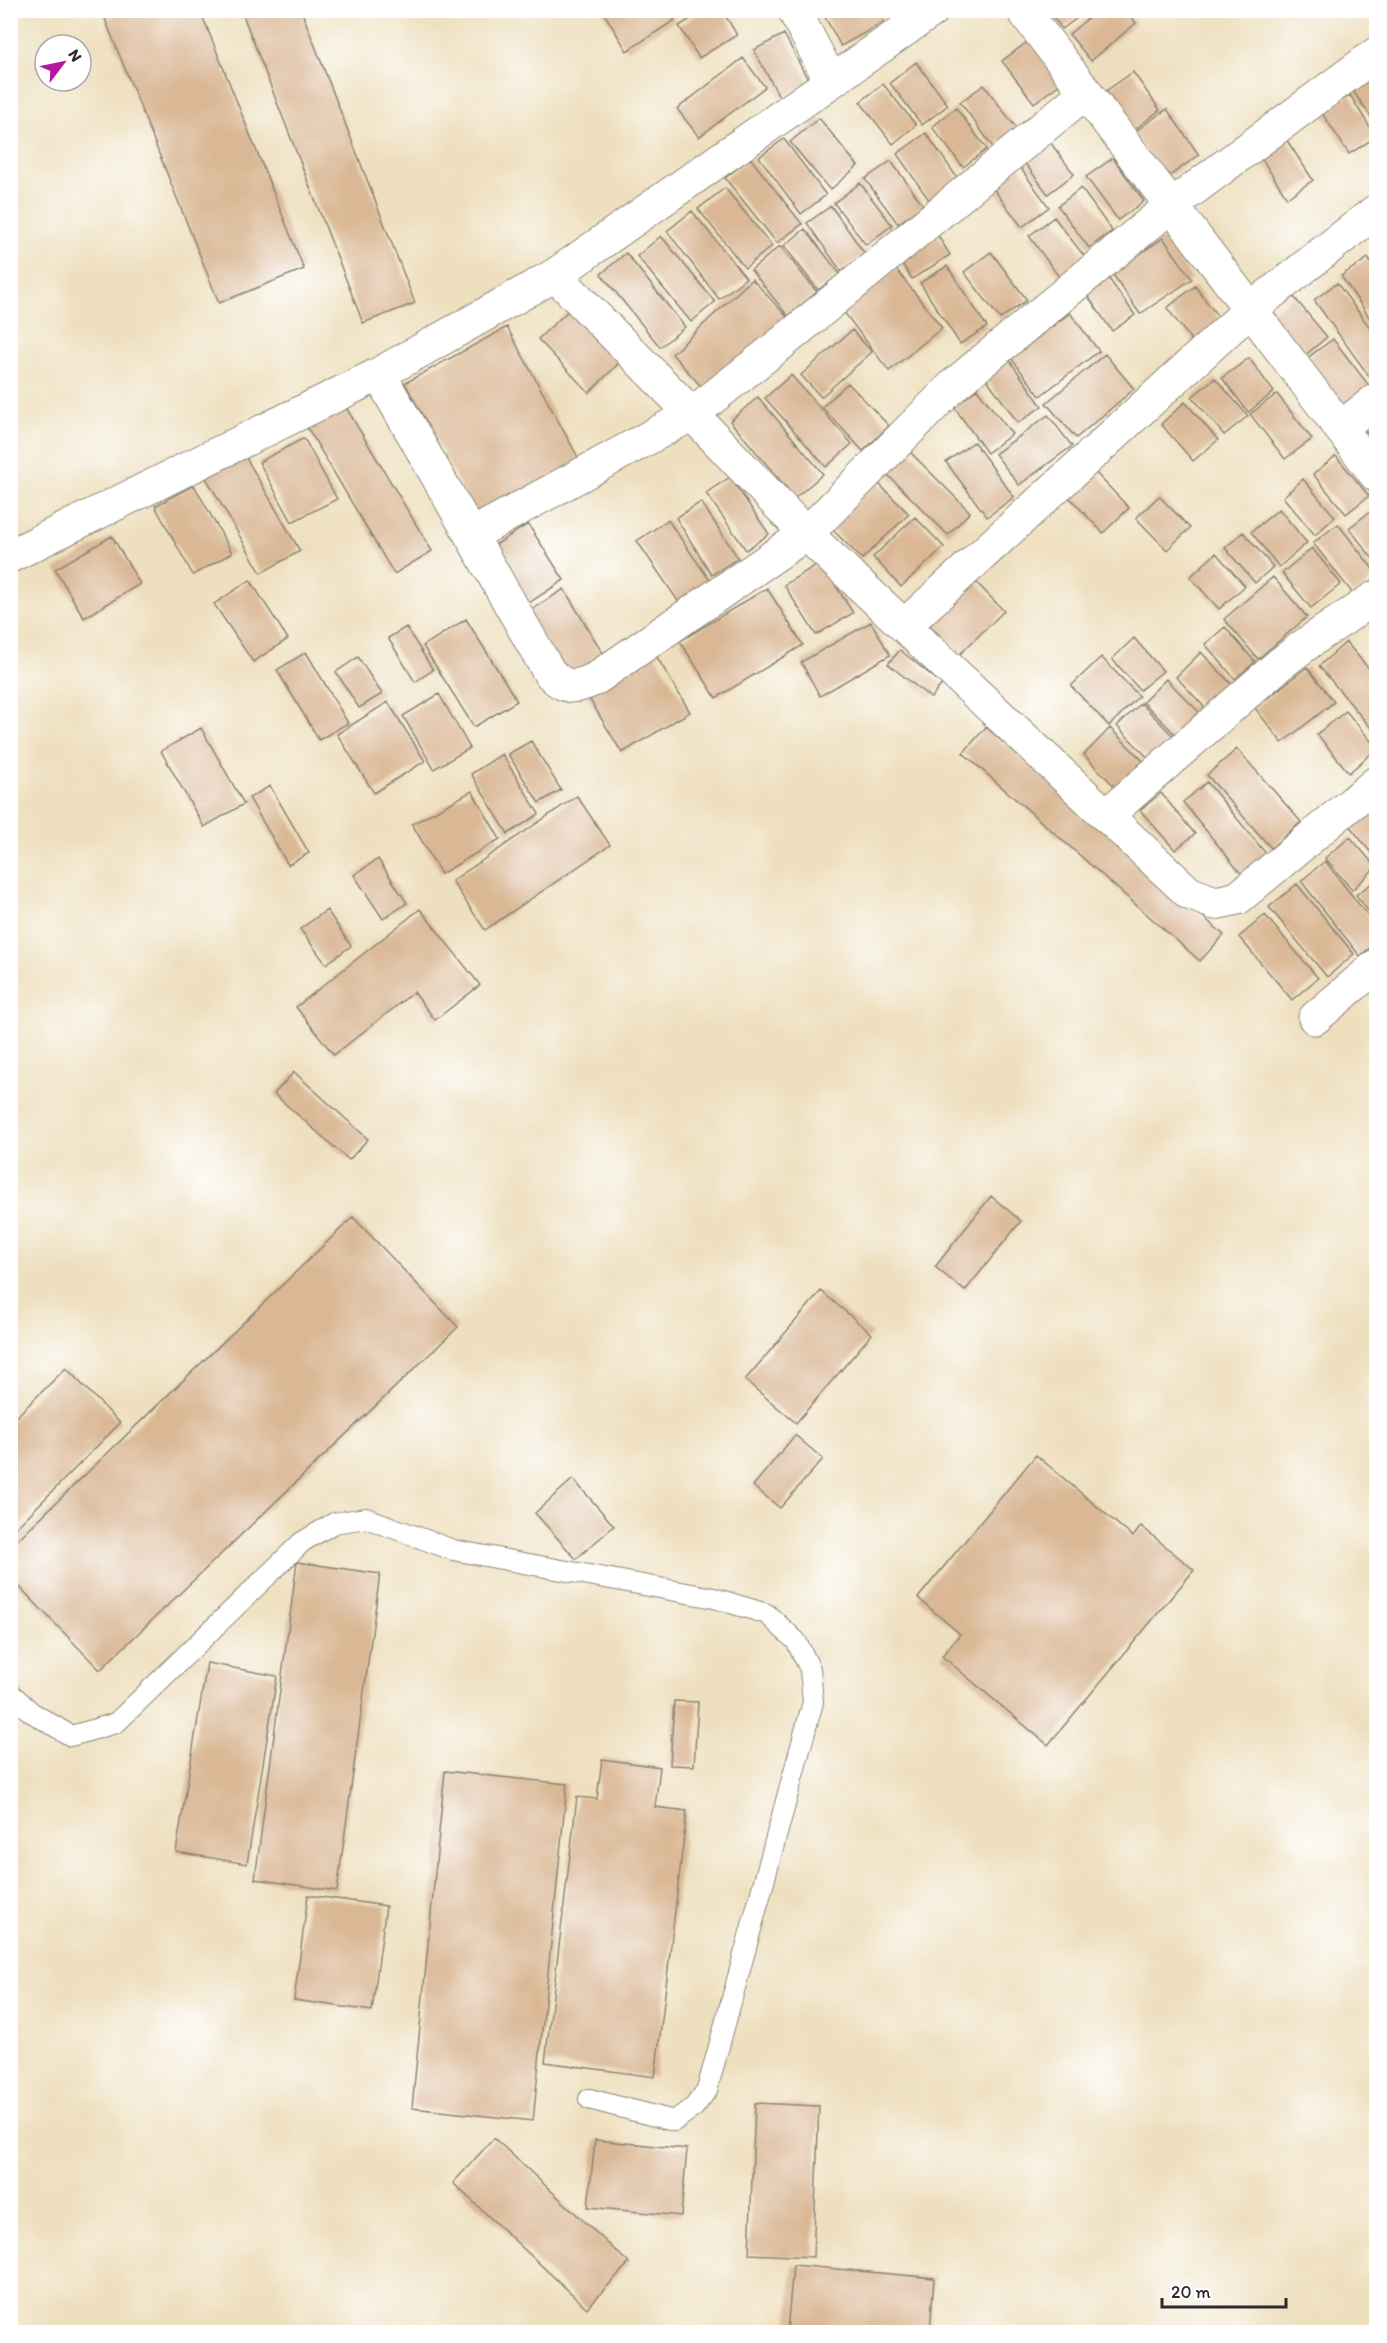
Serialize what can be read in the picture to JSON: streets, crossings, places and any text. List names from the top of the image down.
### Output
{
  "scale_bar": "20 m",
  "north": "top right"
}
